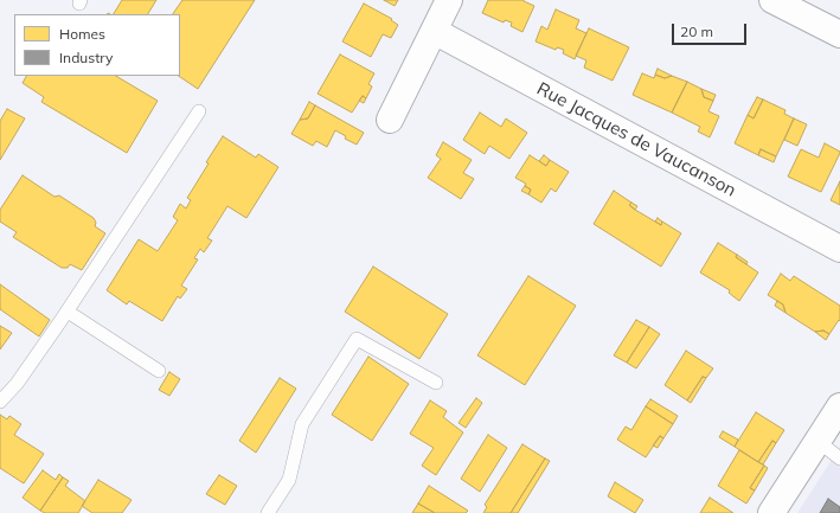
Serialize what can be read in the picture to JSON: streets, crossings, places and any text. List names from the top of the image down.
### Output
{
  "streets": {
    "street": ["Rue Jacques de Vaucanson"]
  },
  "legend": ["Homes", "Industry"],
  "scale_bar": "20 m"
}
